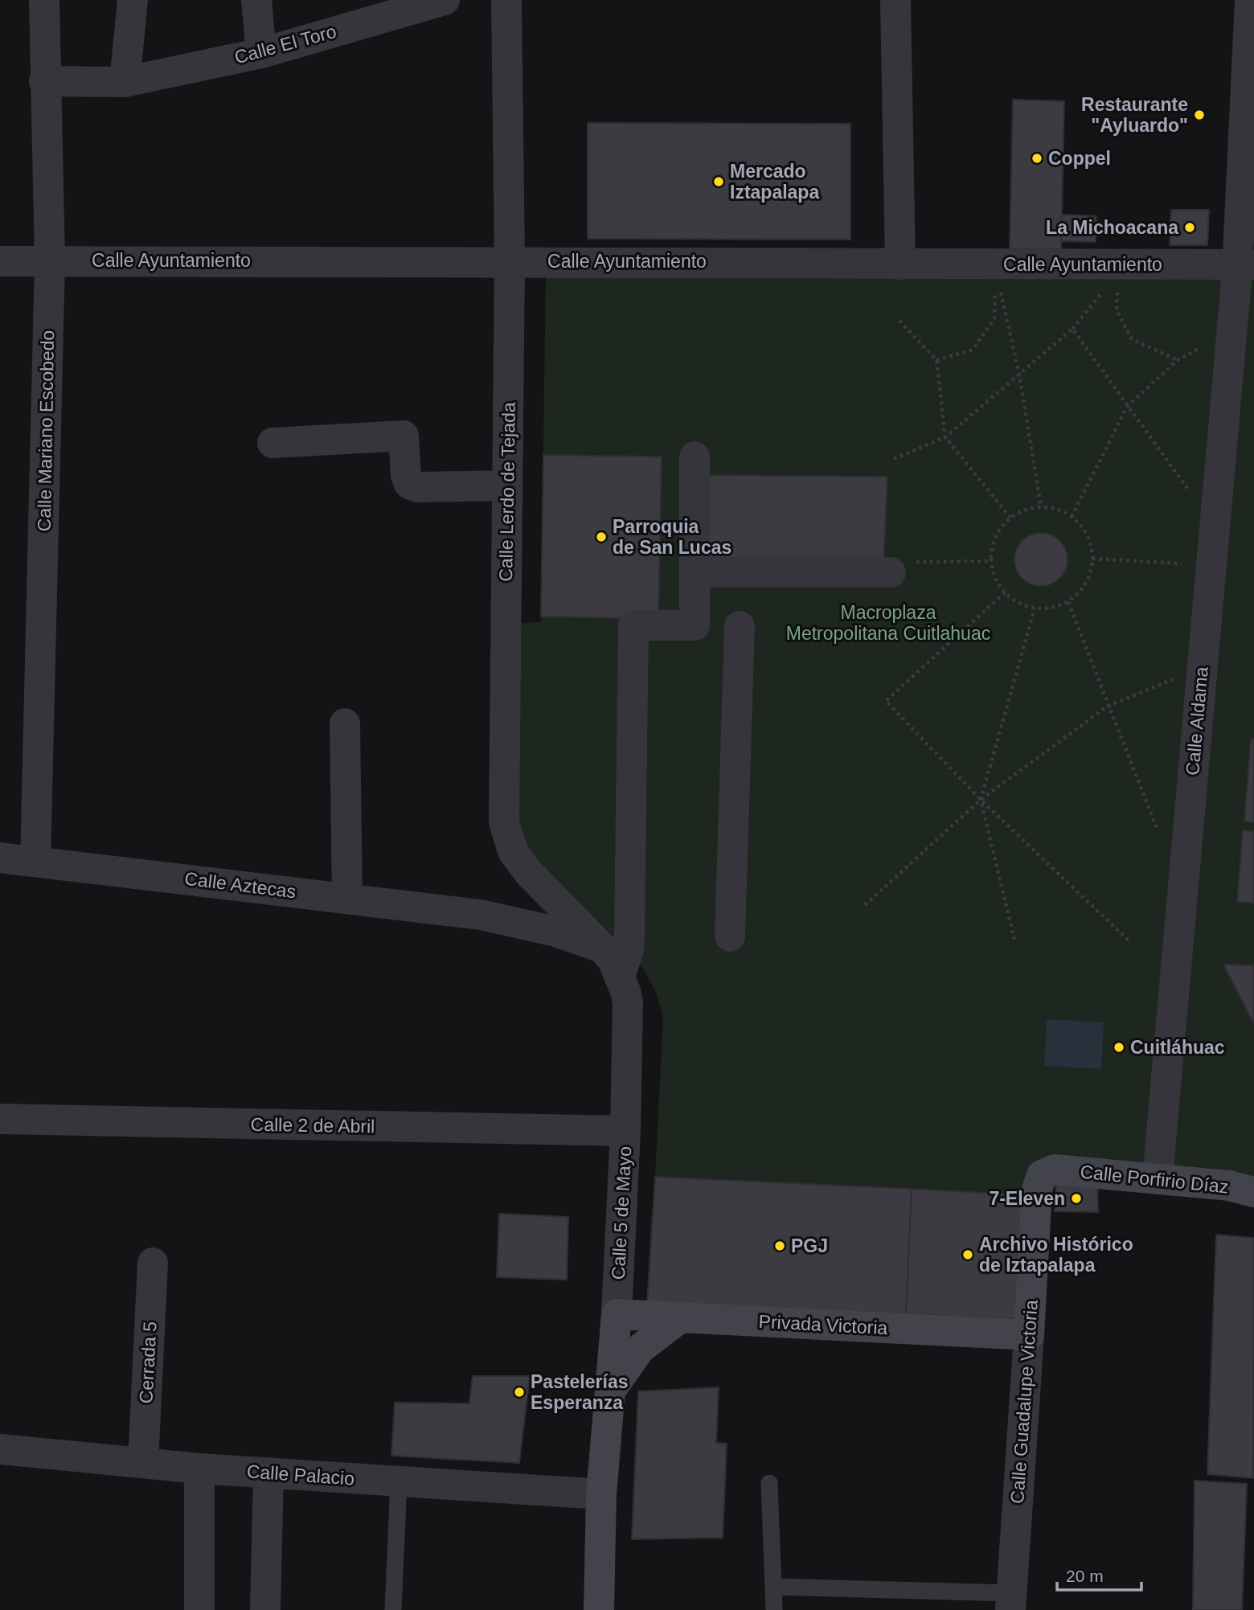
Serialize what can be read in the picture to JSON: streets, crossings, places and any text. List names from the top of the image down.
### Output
{
  "streets": {
    "street": [
      "Calle El Toro",
      "Calle Ayuntamiento",
      "Calle Mariano Escobedo",
      "Calle Lerdo de Tejada",
      "Calle Aldama",
      "Calle Aztecas",
      "Calle 2 de Abril",
      "Calle Porfirio Díaz",
      "Calle 5 de Mayo",
      "Privada Victoria",
      "Cerrada 5",
      "Calle Guadalupe Victoria",
      "Calle Palacio"
    ]
  },
  "crossings": [
    ["Calle El Toro", "Calle Mariano Escobedo"],
    ["Calle Ayuntamiento", "Calle Mariano Escobedo"],
    ["Calle Ayuntamiento", "Calle Lerdo de Tejada"],
    ["Calle Ayuntamiento", "Calle Aldama"],
    ["Calle Mariano Escobedo", "Calle Aztecas"],
    ["Calle Lerdo de Tejada", "Calle Aztecas"],
    ["Calle Lerdo de Tejada", "Calle 5 de Mayo"],
    ["Calle Aldama", "Calle Porfirio Díaz"],
    ["Calle Aztecas", "Calle 5 de Mayo"],
    ["Calle 2 de Abril", "Calle 5 de Mayo"],
    ["Calle Porfirio Díaz", "Calle Guadalupe Victoria"],
    ["Calle 5 de Mayo", "Privada Victoria"],
    ["Calle 5 de Mayo", "Calle Palacio"],
    ["Privada Victoria", "Calle Guadalupe Victoria"],
    ["Cerrada 5", "Calle Palacio"]
  ],
  "parks": ["Macroplaza Metropolitana Cuitlahuac"],
  "places": [
    "Restaurante \"Ayluardo\"",
    "Coppel",
    "Mercado Iztapalapa",
    "La Michoacana",
    "Parroquia de San Lucas",
    "Cuitláhuac",
    "7-Eleven",
    "PGJ",
    "Archivo Histórico de Iztapalapa",
    "Pastelerías Esperanza"
  ],
  "scale_bar": "20 m"
}
